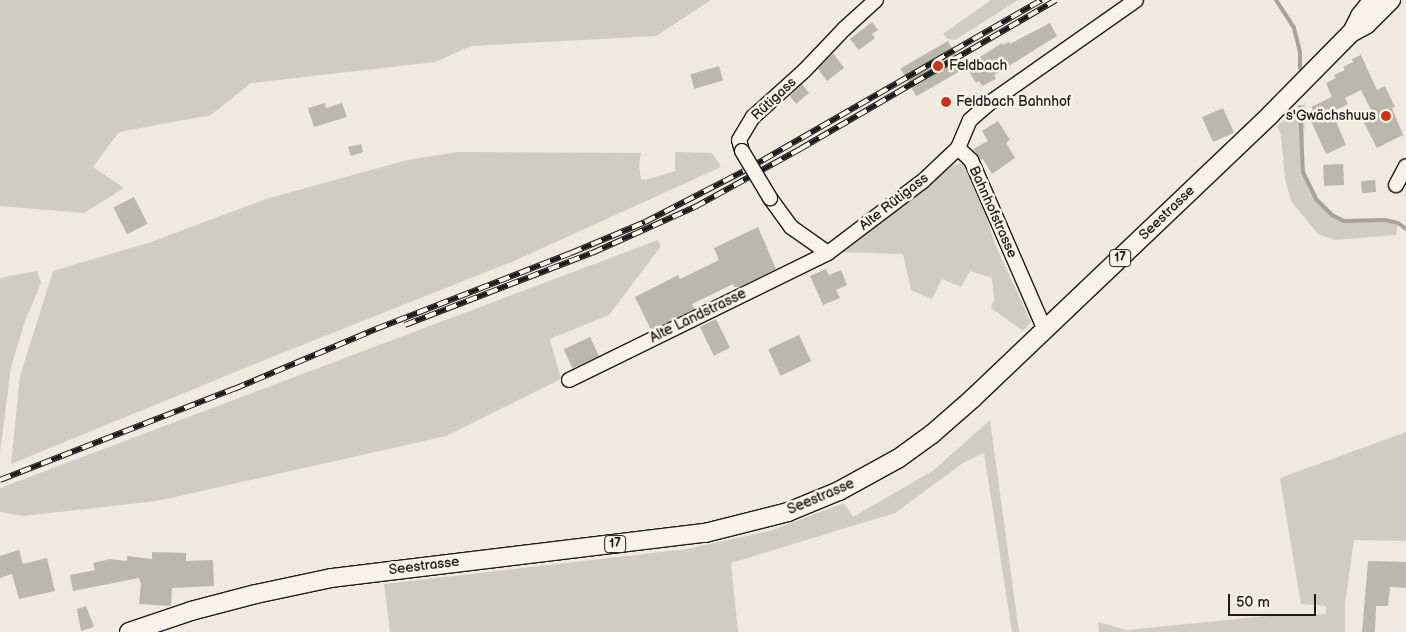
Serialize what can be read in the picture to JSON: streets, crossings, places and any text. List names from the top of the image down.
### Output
{
  "streets": {
    "main road": ["Seestrasse", "17"],
    "street": [
      "Rütigass",
      "Alte Rütigass",
      "Bahnhofstrasse",
      "Alte Landstrasse"
    ]
  },
  "crossings": [
    ["Rütigass", "Alte Rütigass"],
    ["Rütigass", "Alte Landstrasse"],
    ["Alte Rütigass", "Bahnhofstrasse"],
    ["Alte Rütigass", "Alte Landstrasse"],
    ["Bahnhofstrasse", "Seestrasse"]
  ],
  "places": ["Feldbach", "Feldbach Bahnhof", "s'Gwächshuus"],
  "scale_bar": "50 m"
}
